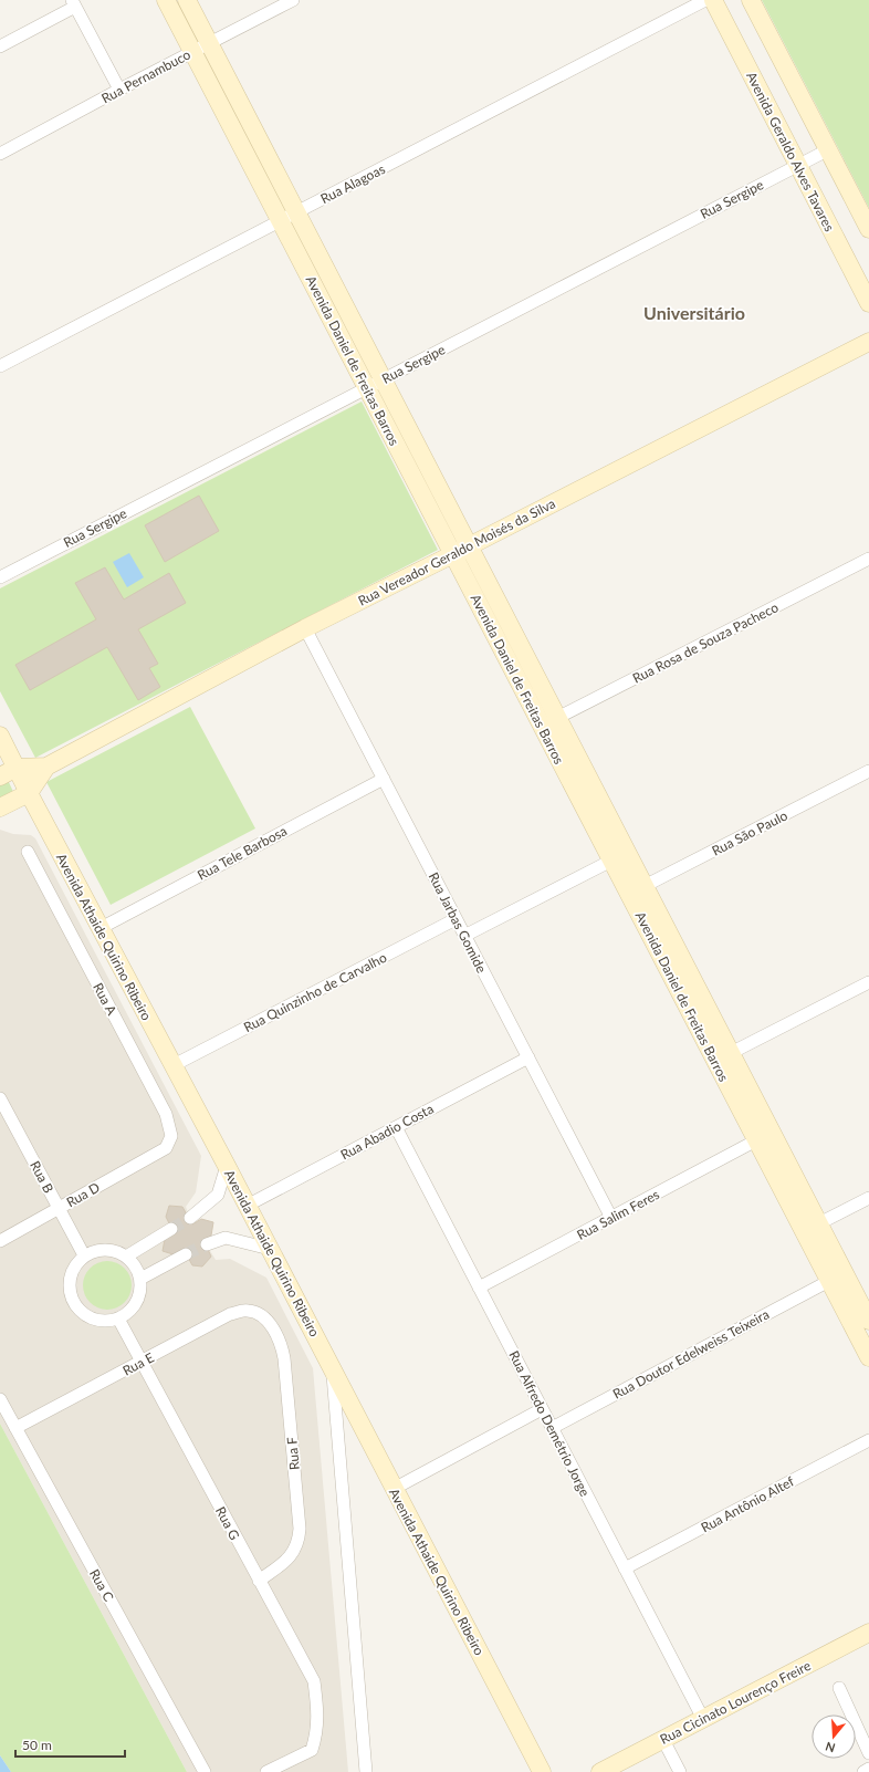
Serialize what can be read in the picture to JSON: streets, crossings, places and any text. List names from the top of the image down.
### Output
{
  "streets": {
    "street": [
      "Rua Pernambuco",
      "Avenida Geraldo Alves Tavares",
      "Rua Alagoas",
      "Rua Sergipe",
      "Avenida Daniel de Freitas Barros",
      "Rua Vereador Geraldo Moisés da Silva",
      "Rua Rosa de Souza Pacheco",
      "Rua São Paulo",
      "Rua Tele Barbosa",
      "Rua Jarbas Gomide",
      "Avenida Athaide Quirino Ribeiro",
      "Rua Quinzinho de Carvalho",
      "Rua A",
      "Rua Abadio Costa",
      "Rua B",
      "Rua D",
      "Rua Salim Feres",
      "Rua Doutor Edelweiss Teixeira",
      "Rua E",
      "Rua Alfredo Demétrio Jorge",
      "Rua F",
      "Rua Antônio Altef",
      "Rua G",
      "Rua C",
      "Rua Cicinato Lourenço Freire"
    ]
  },
  "crossings": [
    ["Rua Pernambuco", "Avenida Daniel de Freitas Barros"],
    ["Avenida Geraldo Alves Tavares", "Rua Sergipe"],
    ["Rua Alagoas", "Avenida Daniel de Freitas Barros"],
    ["Rua Sergipe", "Avenida Daniel de Freitas Barros"],
    ["Avenida Daniel de Freitas Barros", "Rua Vereador Geraldo Moisés da Silva"],
    ["Avenida Daniel de Freitas Barros", "Rua Rosa de Souza Pacheco"],
    ["Avenida Daniel de Freitas Barros", "Rua São Paulo"],
    ["Avenida Daniel de Freitas Barros", "Rua Salim Feres"],
    ["Avenida Daniel de Freitas Barros", "Rua Doutor Edelweiss Teixeira"],
    ["Rua Vereador Geraldo Moisés da Silva", "Rua Jarbas Gomide"],
    ["Rua Vereador Geraldo Moisés da Silva", "Avenida Athaide Quirino Ribeiro"],
    ["Rua Tele Barbosa", "Rua Jarbas Gomide"],
    ["Rua Tele Barbosa", "Avenida Athaide Quirino Ribeiro"],
    ["Rua Jarbas Gomide", "Rua Quinzinho de Carvalho"],
    ["Rua Jarbas Gomide", "Rua Abadio Costa"],
    ["Rua Jarbas Gomide", "Rua Salim Feres"],
    ["Avenida Athaide Quirino Ribeiro", "Rua Quinzinho de Carvalho"],
    ["Avenida Athaide Quirino Ribeiro", "Rua Abadio Costa"],
    ["Rua A", "Rua D"],
    ["Rua Abadio Costa", "Rua Alfredo Demétrio Jorge"],
    ["Rua B", "Rua D"],
    ["Rua B", "Rua G"],
    ["Rua Salim Feres", "Rua Alfredo Demétrio Jorge"],
    ["Rua Doutor Edelweiss Teixeira", "Rua Alfredo Demétrio Jorge"],
    ["Rua E", "Rua F"],
    ["Rua E", "Rua G"],
    ["Rua E", "Rua C"],
    ["Rua Alfredo Demétrio Jorge", "Rua Antônio Altef"],
    ["Rua Alfredo Demétrio Jorge", "Rua Cicinato Lourenço Freire"],
    ["Rua F", "Rua G"]
  ],
  "districts": ["Universitário"],
  "scale_bar": "50 m",
  "north": "bottom"
}
